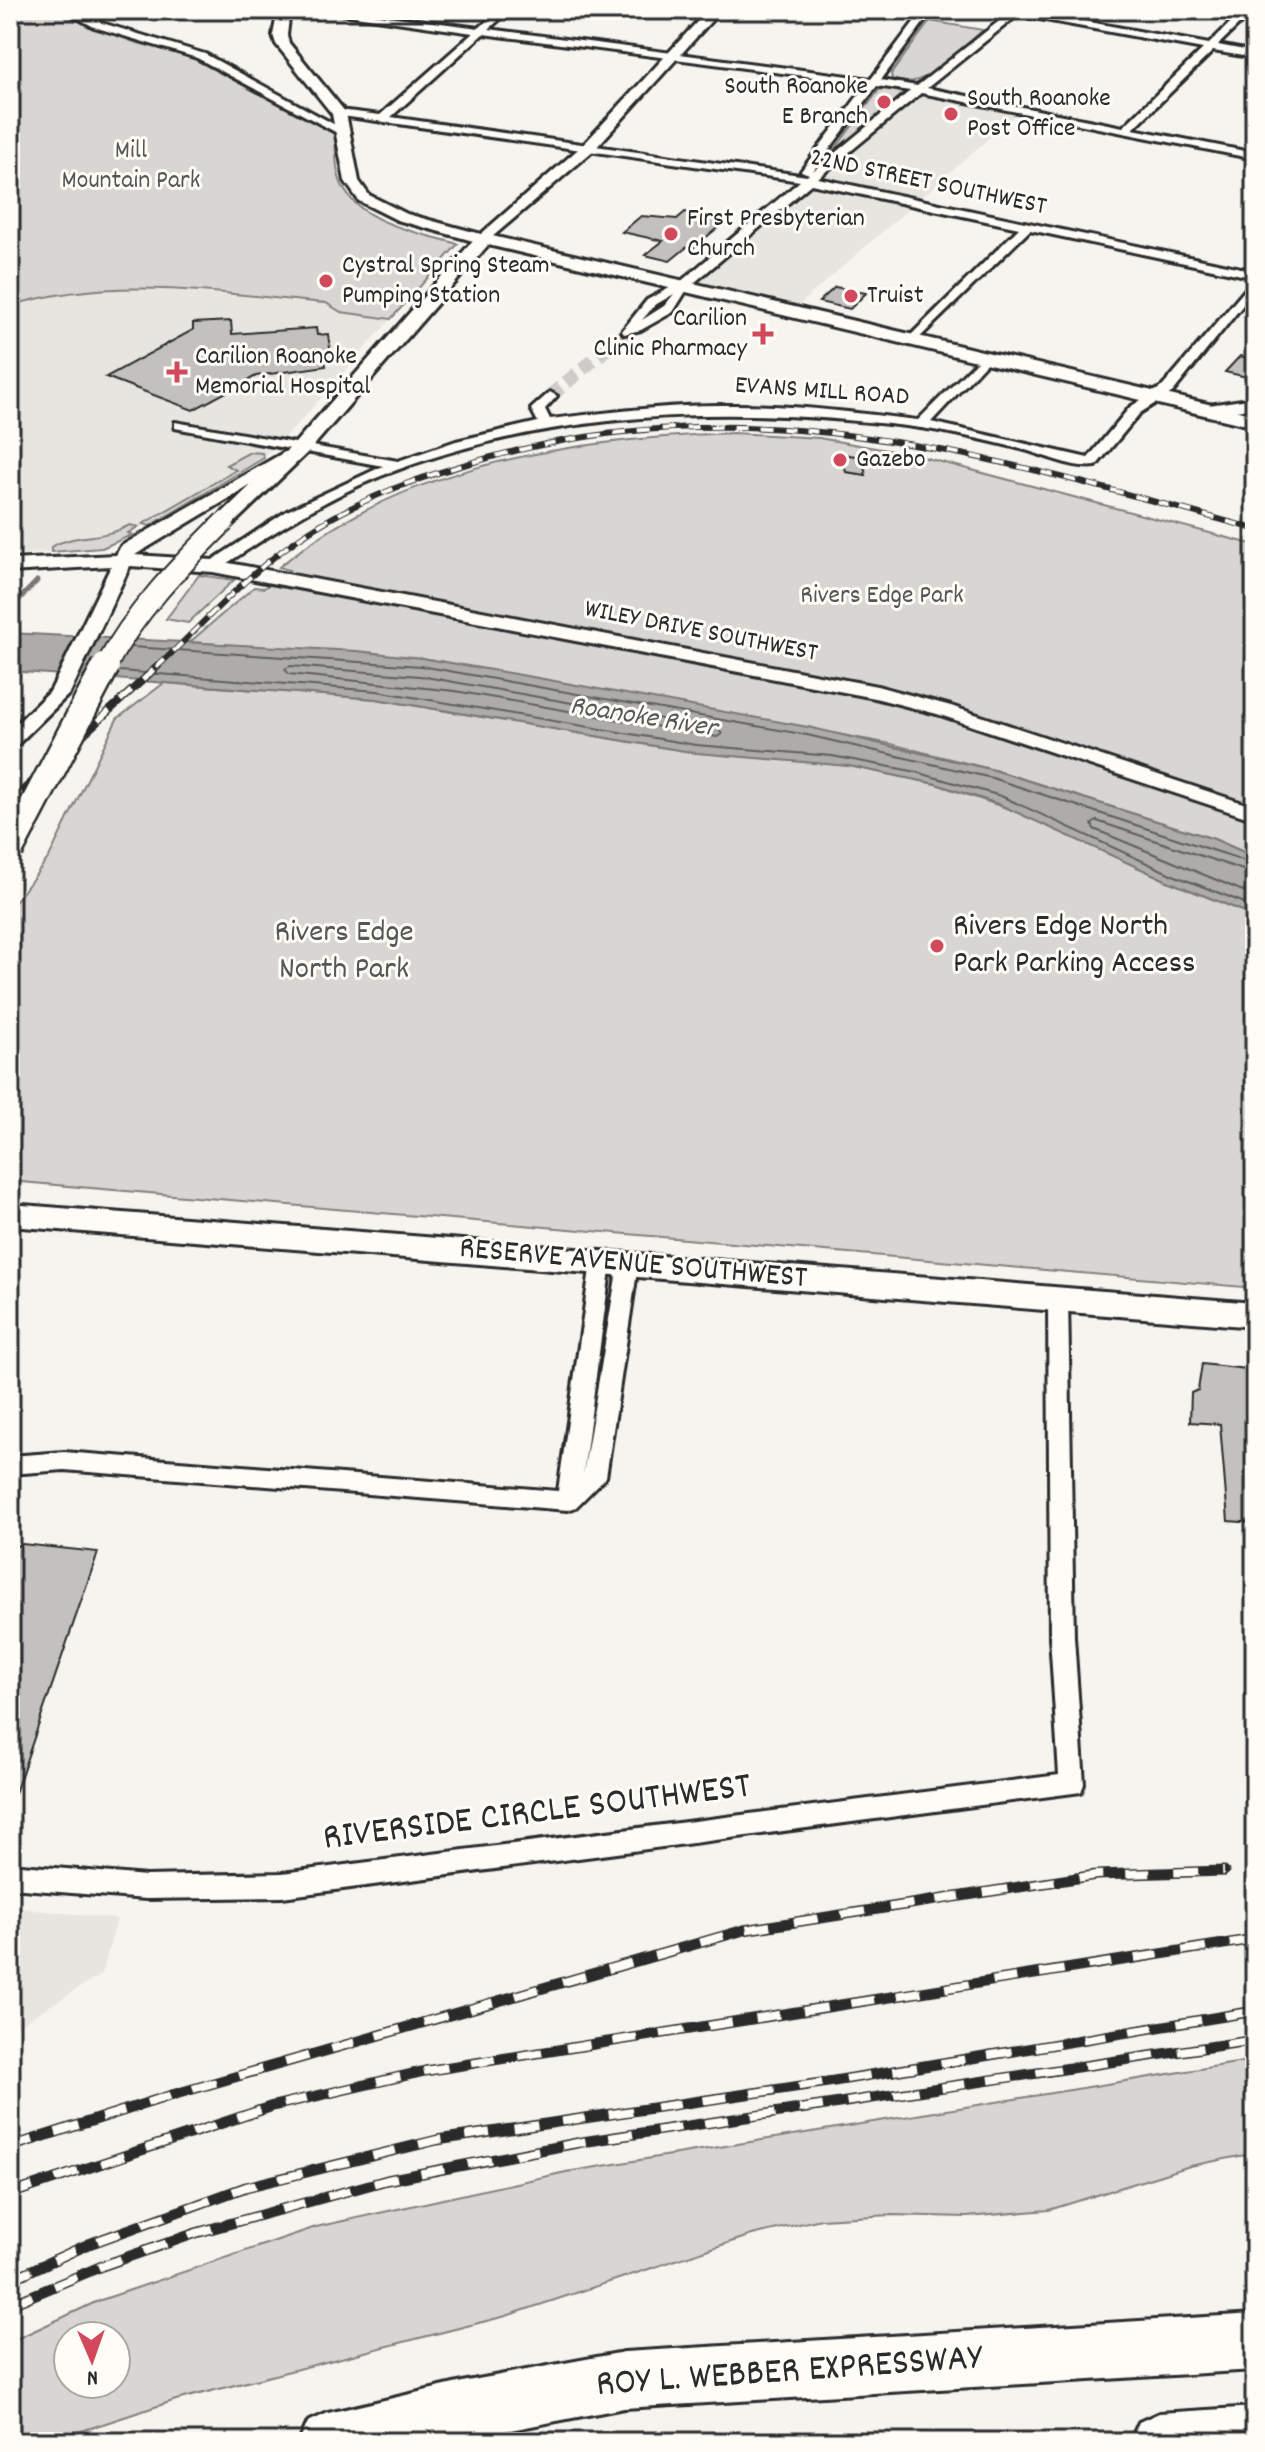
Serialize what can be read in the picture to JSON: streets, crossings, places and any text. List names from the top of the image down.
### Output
{
  "streets": {
    "highway": ["ROY L. WEBBER EXPRESSWAY"],
    "main road": ["RESERVE AVENUE SOUTHWEST"],
    "street": [
      "22ND STREET SOUTHWEST",
      "EVANS MILL ROAD",
      "WILEY DRIVE SOUTHWEST",
      "RIVERSIDE CIRCLE SOUTHWEST"
    ]
  },
  "crossings": [
    ["EVANS MILL ROAD", "WILEY DRIVE SOUTHWEST"],
    ["RESERVE AVENUE SOUTHWEST", "RIVERSIDE CIRCLE SOUTHWEST"]
  ],
  "water": ["Roanoke River"],
  "parks": ["Mill Mountain Park", "Rivers Edge Park", "Rivers Edge North Park"],
  "places": {
    "other": [
      "South Roanoke E Branch",
      "South Roanoke Post Office",
      "First Presbyterian Church",
      "Cystral Spring Steam Pumping Station",
      "Truist",
      "Gazebo",
      "Rivers Edge North Park Parking Access"
    ],
    "health": ["Carilion Clinic Pharmacy", "Carilion Roanoke Memorial Hospital"]
  },
  "north": "bottom"
}
